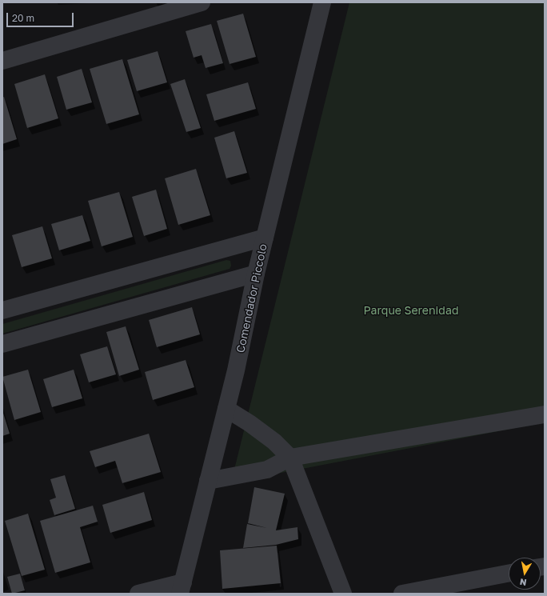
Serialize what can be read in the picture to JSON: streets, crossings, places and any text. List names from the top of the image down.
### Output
{
  "streets": {
    "street": ["Comendador Piccolo"]
  },
  "parks": ["Parque Serenidad"],
  "scale_bar": "20 m",
  "north": "bottom"
}
